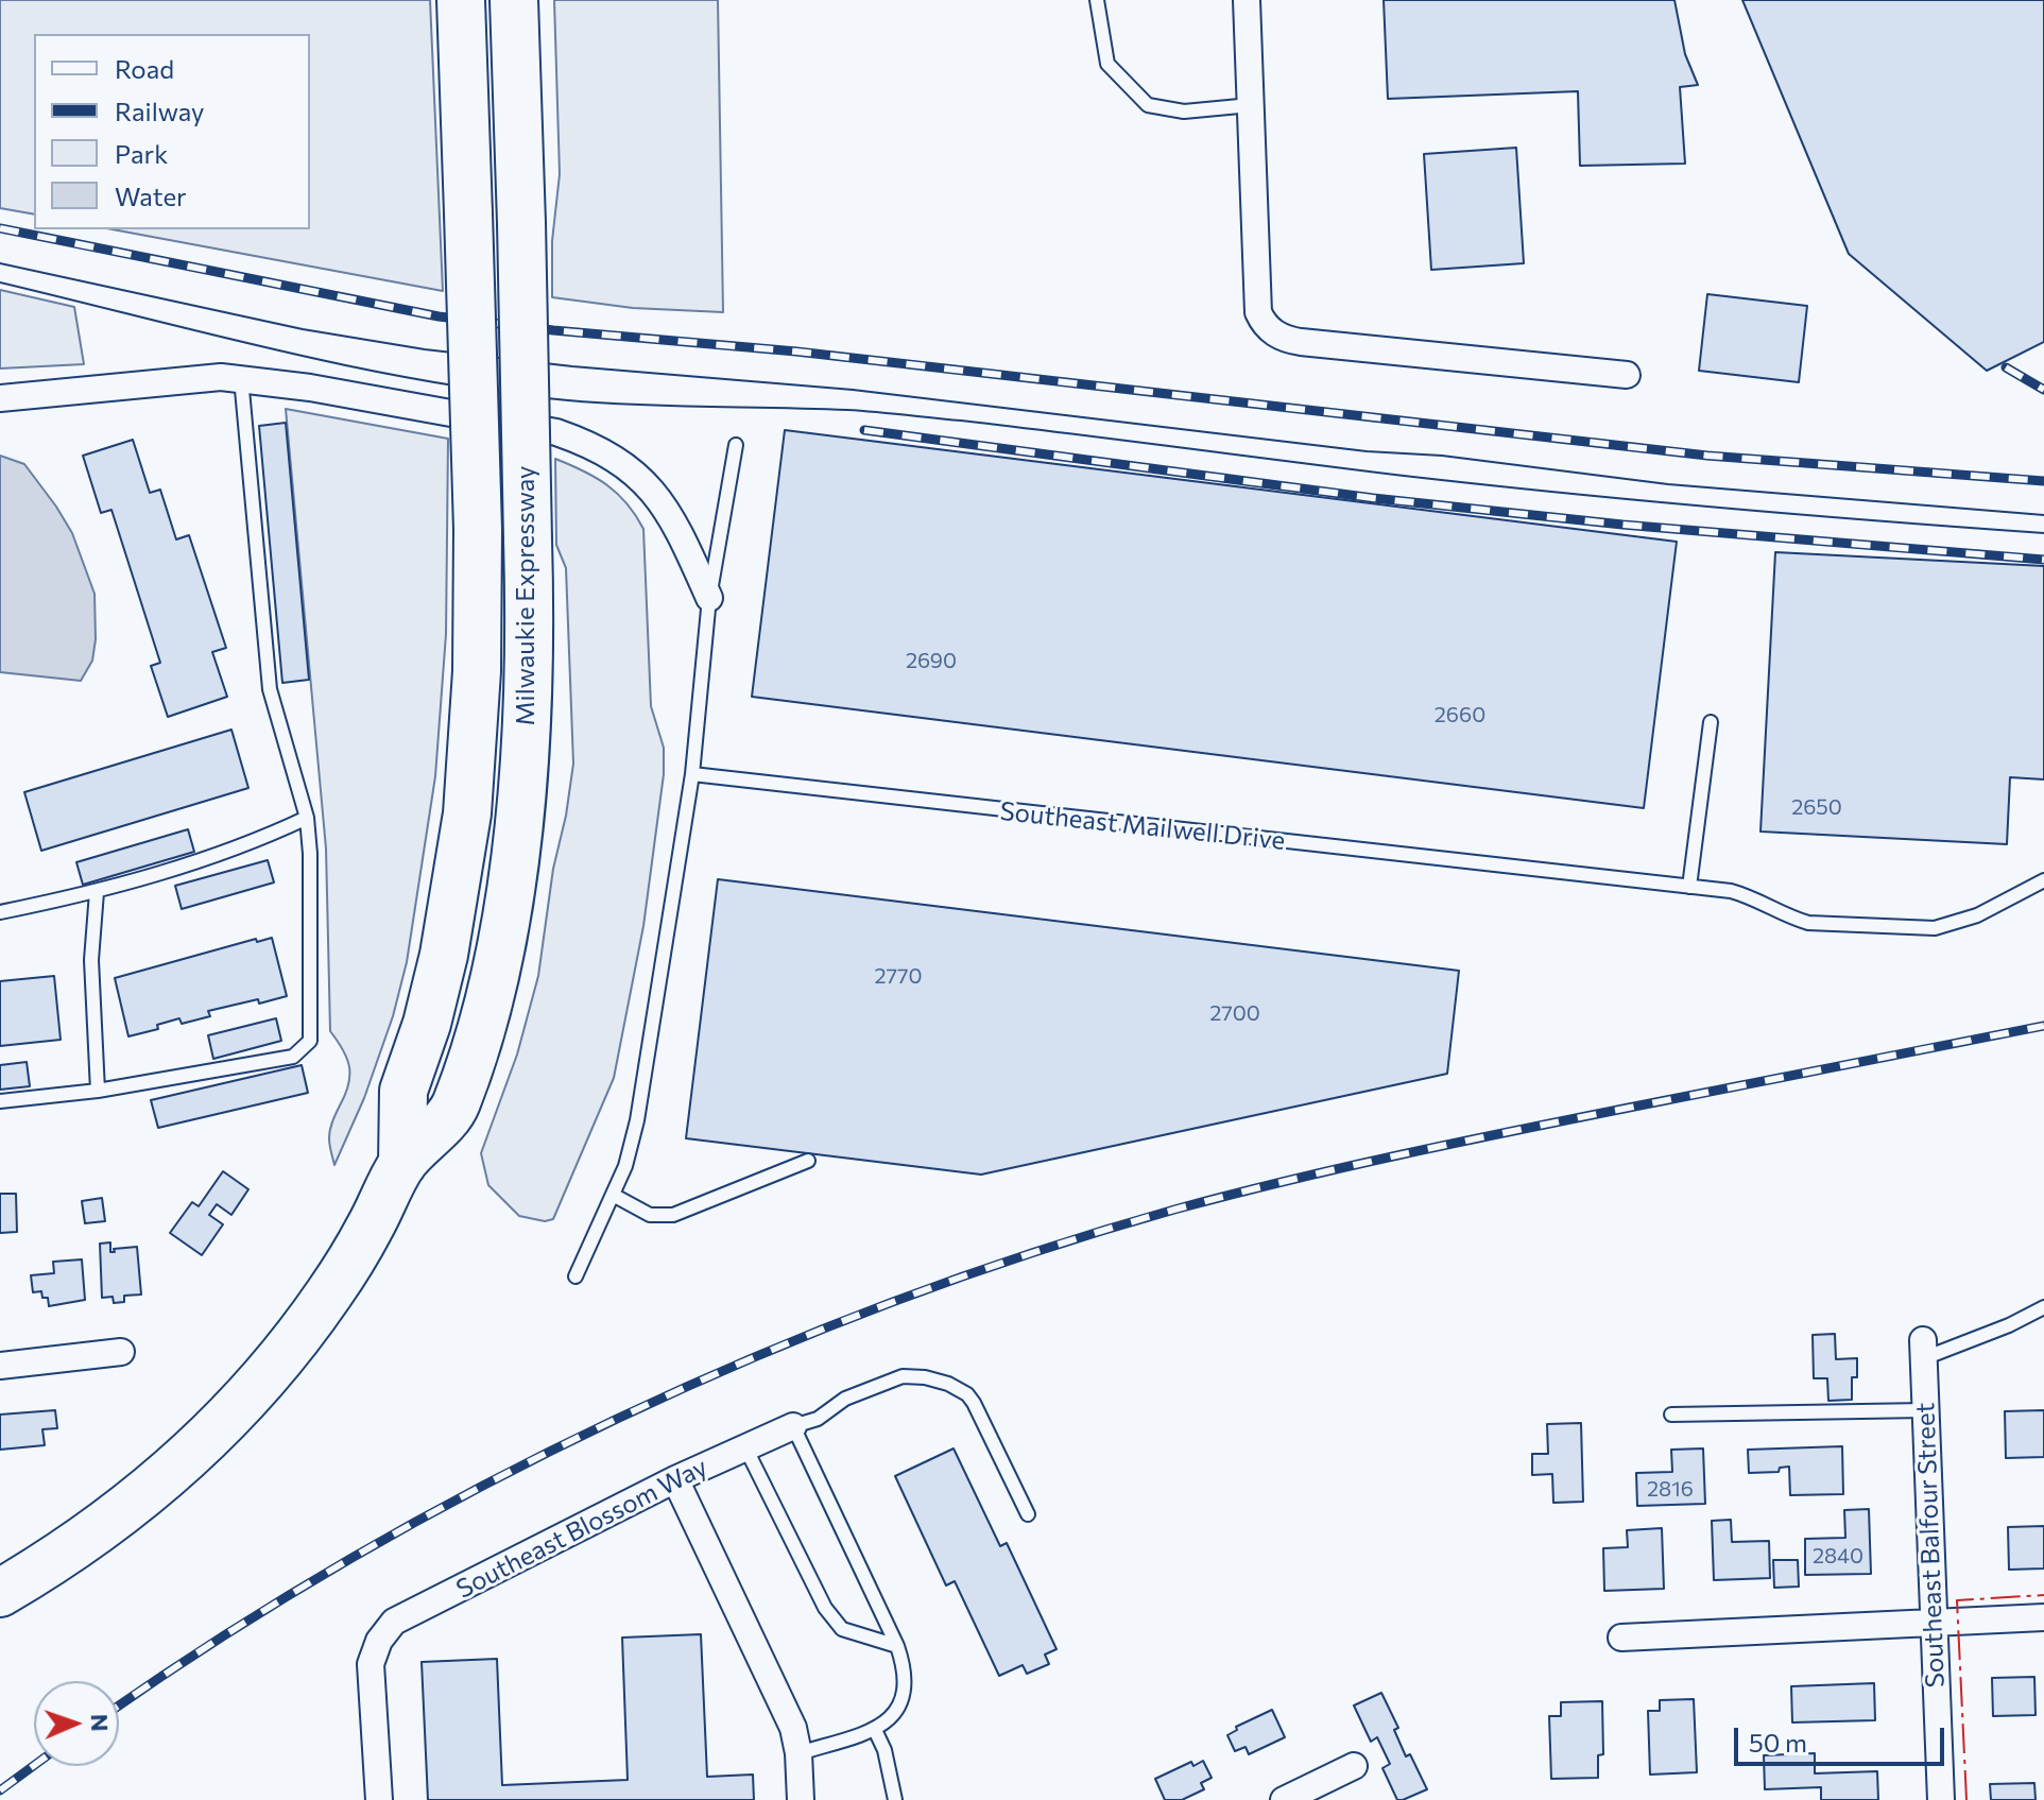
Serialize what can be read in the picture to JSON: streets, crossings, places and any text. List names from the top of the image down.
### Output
{
  "streets": {
    "highway": ["Milwaukie Expressway"],
    "street": ["Southeast Blossom Way", "Southeast Balfour Street"],
    "lane": ["Southeast Mailwell Drive"]
  },
  "house_numbers": [
    "2690",
    "2660",
    "2650",
    "2770",
    "2700",
    "2816",
    "2840"
  ],
  "legend": [
    "Road",
    "Railway",
    "Park",
    "Water"
  ],
  "scale_bar": "50 m",
  "north": "right"
}
